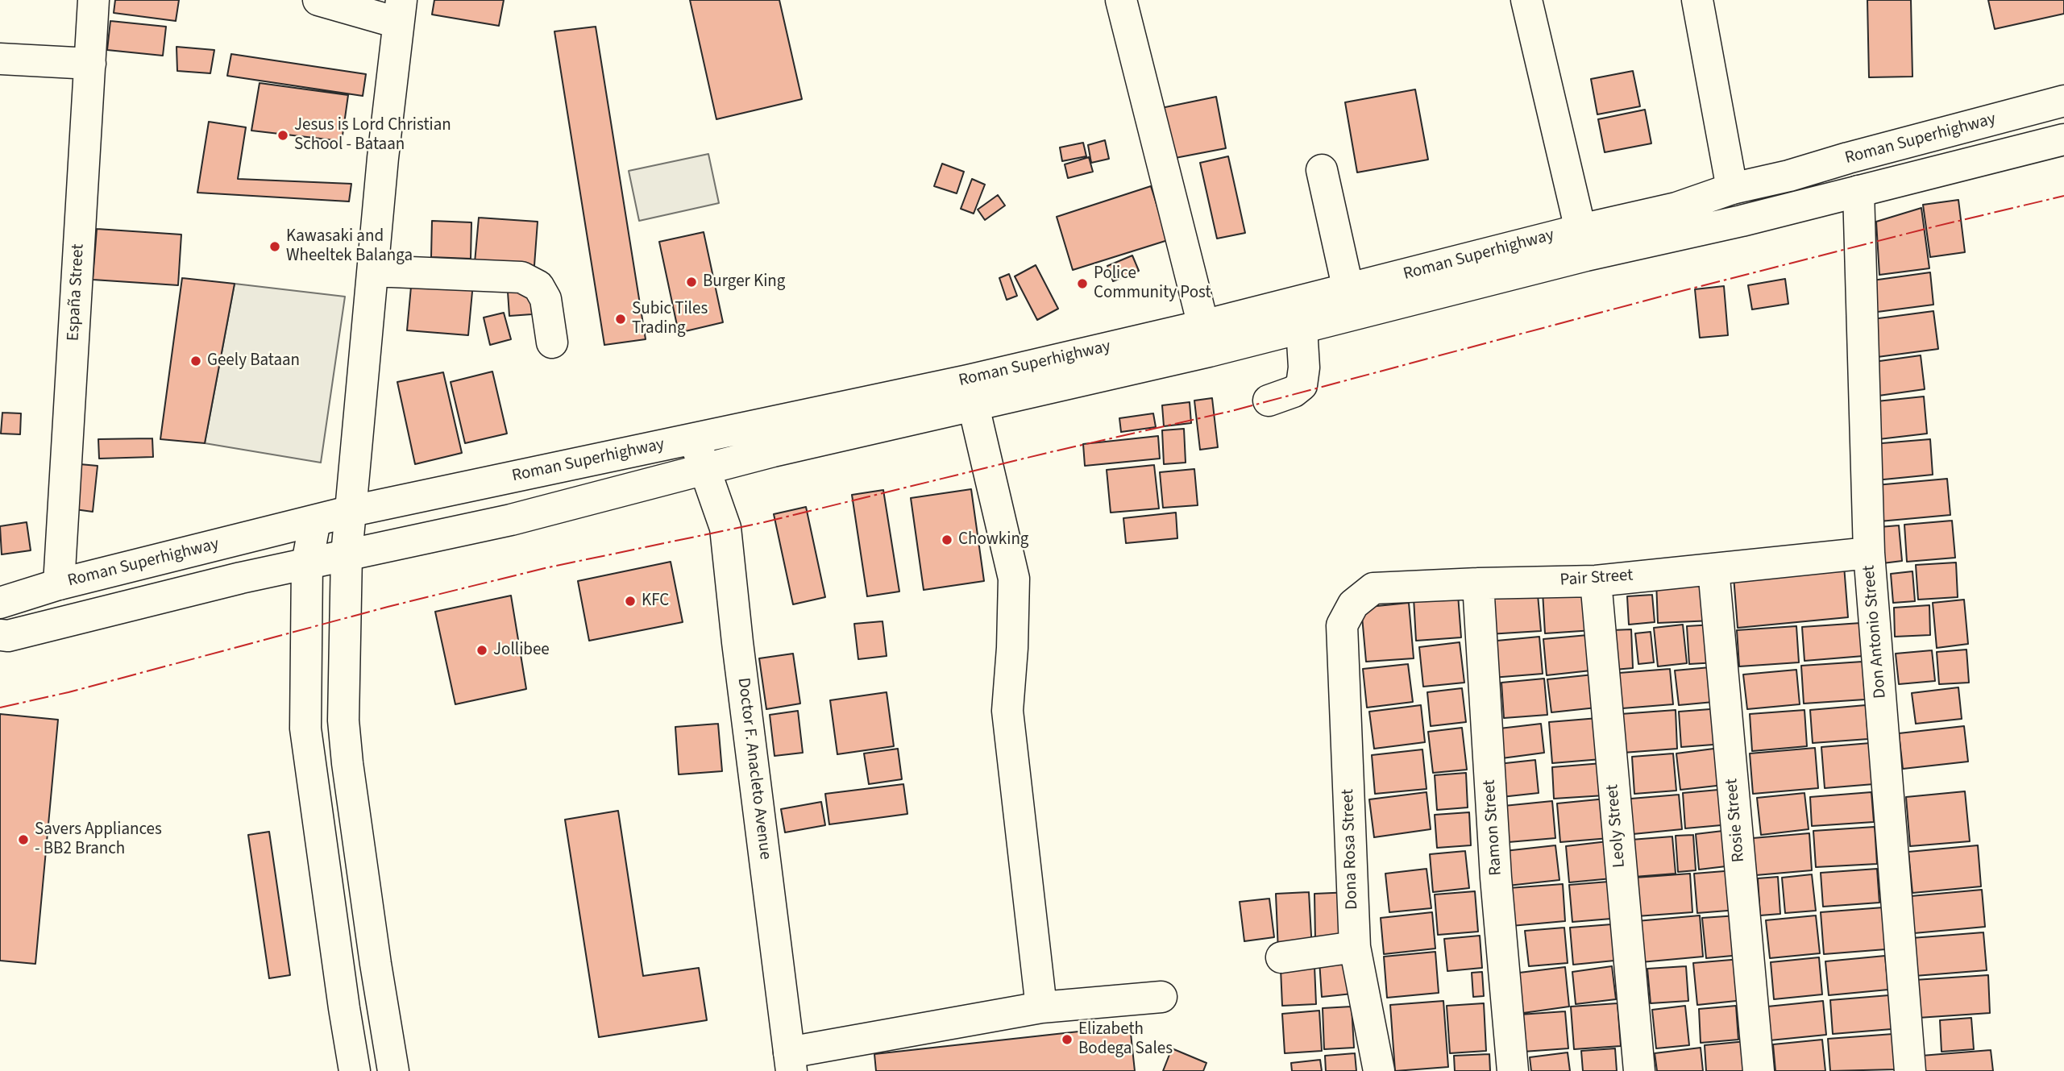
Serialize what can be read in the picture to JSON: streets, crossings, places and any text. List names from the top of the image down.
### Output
{
  "streets": {
    "street": [
      "Roman Superhighway",
      "España Street",
      "Pair Street",
      "Don Antonio Street",
      "Doctor F. Anacleto Avenue",
      "Rosie Street",
      "Leoly Street",
      "Ramon Street",
      "Dona Rosa Street"
    ]
  },
  "crossings": [
    ["Roman Superhighway", "España Street"],
    ["Roman Superhighway", "Don Antonio Street"],
    ["Roman Superhighway", "Doctor F. Anacleto Avenue"],
    ["Pair Street", "Don Antonio Street"],
    ["Pair Street", "Rosie Street"],
    ["Pair Street", "Leoly Street"],
    ["Pair Street", "Ramon Street"],
    ["Pair Street", "Dona Rosa Street"]
  ],
  "places": [
    "Jesus is Lord Christian School - Bataan",
    "Kawasaki and Wheeltek Balanga",
    "Burger King",
    "Police Community Post",
    "Subic Tiles Trading",
    "Geely Bataan",
    "Chowking",
    "KFC",
    "Jollibee",
    "Savers Appliances - BB2 Branch",
    "Elizabeth Bodega Sales"
  ]
}
